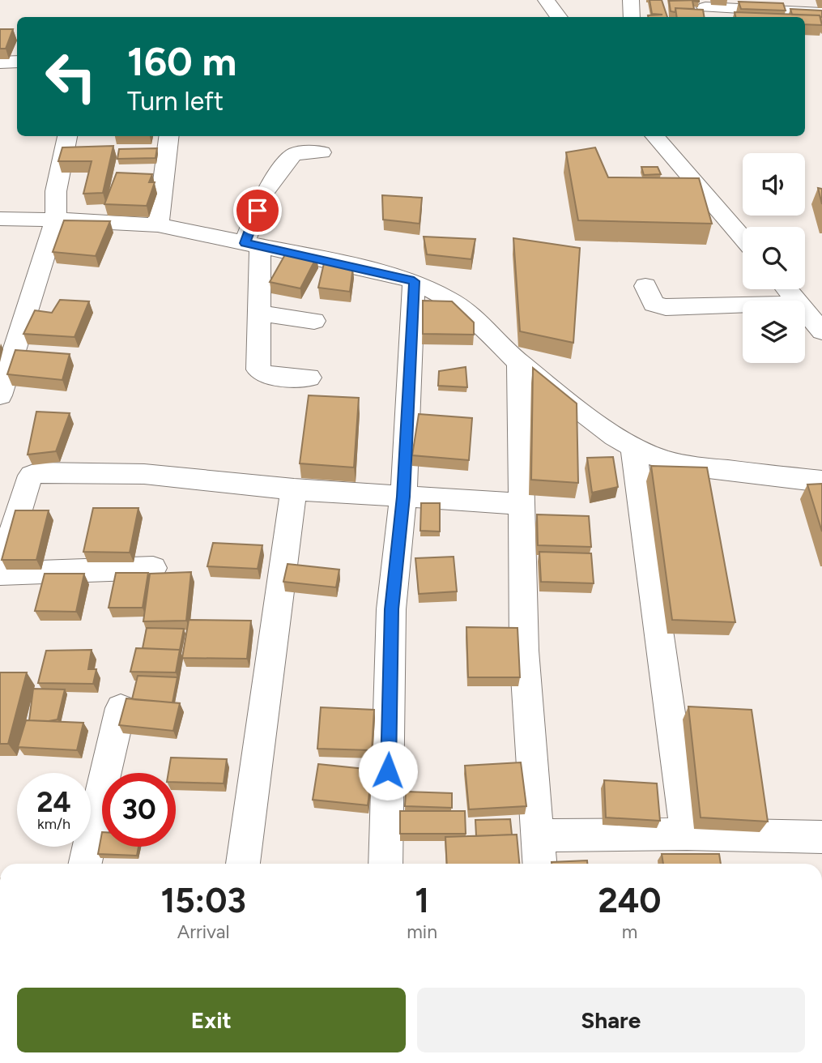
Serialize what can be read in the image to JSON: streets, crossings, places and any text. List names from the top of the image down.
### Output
{
  "page": {
    "turn": ["160 m", "Turn left"],
    "speed": "24 km/h",
    "limit": "30",
    "eta": [
      "15:03",
      "Arrival",
      "1",
      "min",
      "240",
      "m"
    ],
    "buttons": ["Exit", "Share"]
  }
}
